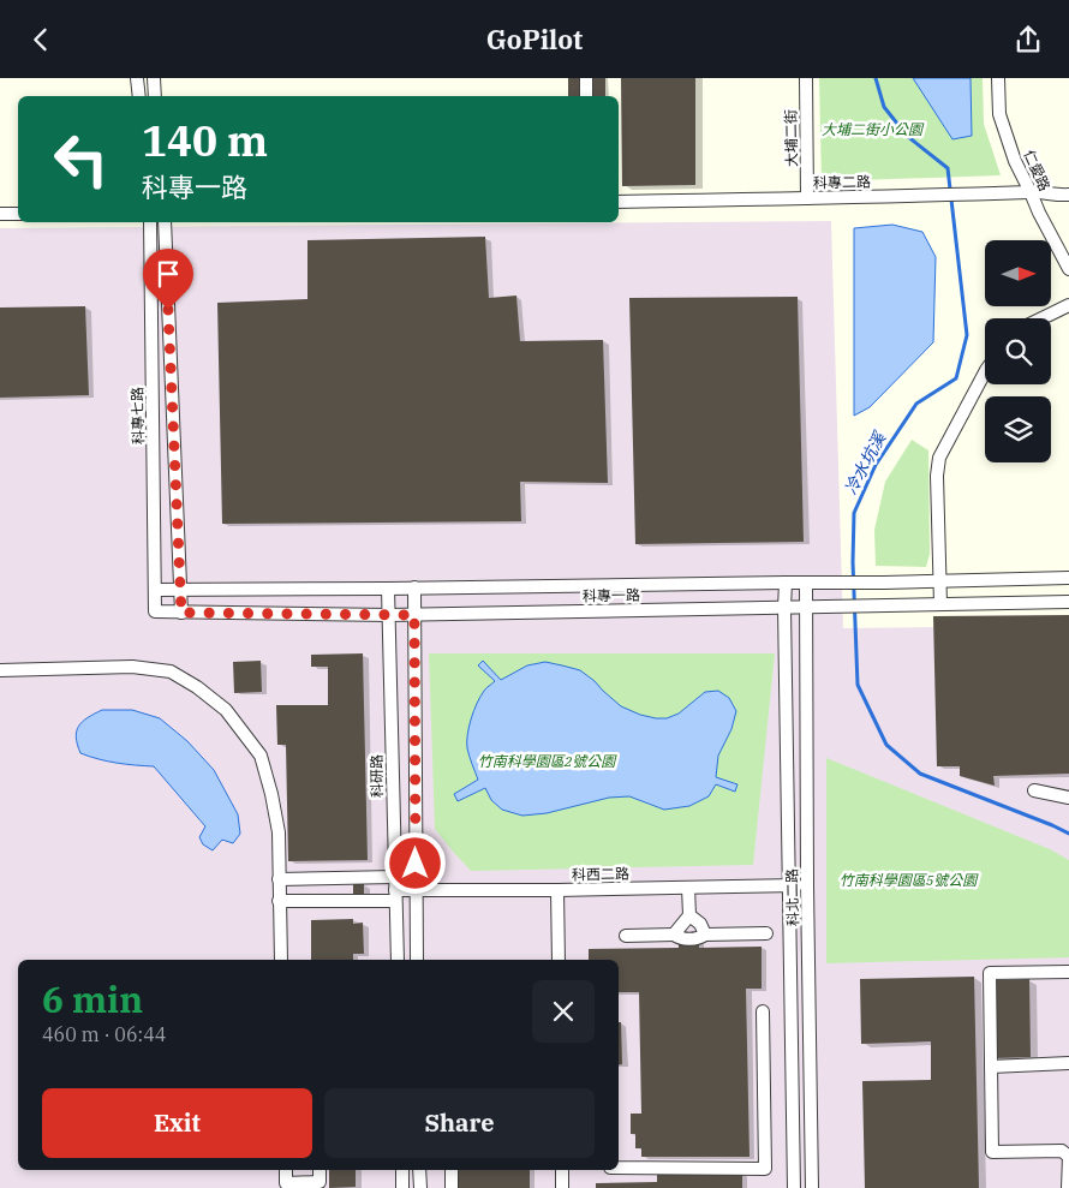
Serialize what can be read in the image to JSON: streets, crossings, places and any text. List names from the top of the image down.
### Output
{
  "streets": {
    "street": [
      "大埔二街",
      "仁愛路",
      "科專二路",
      "科專七路",
      "科專一路",
      "科研路",
      "科西二路",
      "科北二路"
    ]
  },
  "crossings": [
    ["大埔二街", "科專二路"],
    ["仁愛路", "科專二路"],
    ["科專七路", "科專一路"],
    ["科專一路", "科研路"],
    ["科專一路", "科北二路"],
    ["科研路", "科西二路"],
    ["科西二路", "科北二路"]
  ],
  "water": ["冷水坑溪"],
  "parks": ["大埔二街小公園", "竹南科學園區2號公園", "竹南科學園區5號公園"],
  "north": "right",
  "page": {
    "header": "GoPilot",
    "turn": ["140 m", "科專一路"],
    "heading": ["6 min", "460 m · 06:44"],
    "buttons": ["Exit", "Share"]
  }
}
